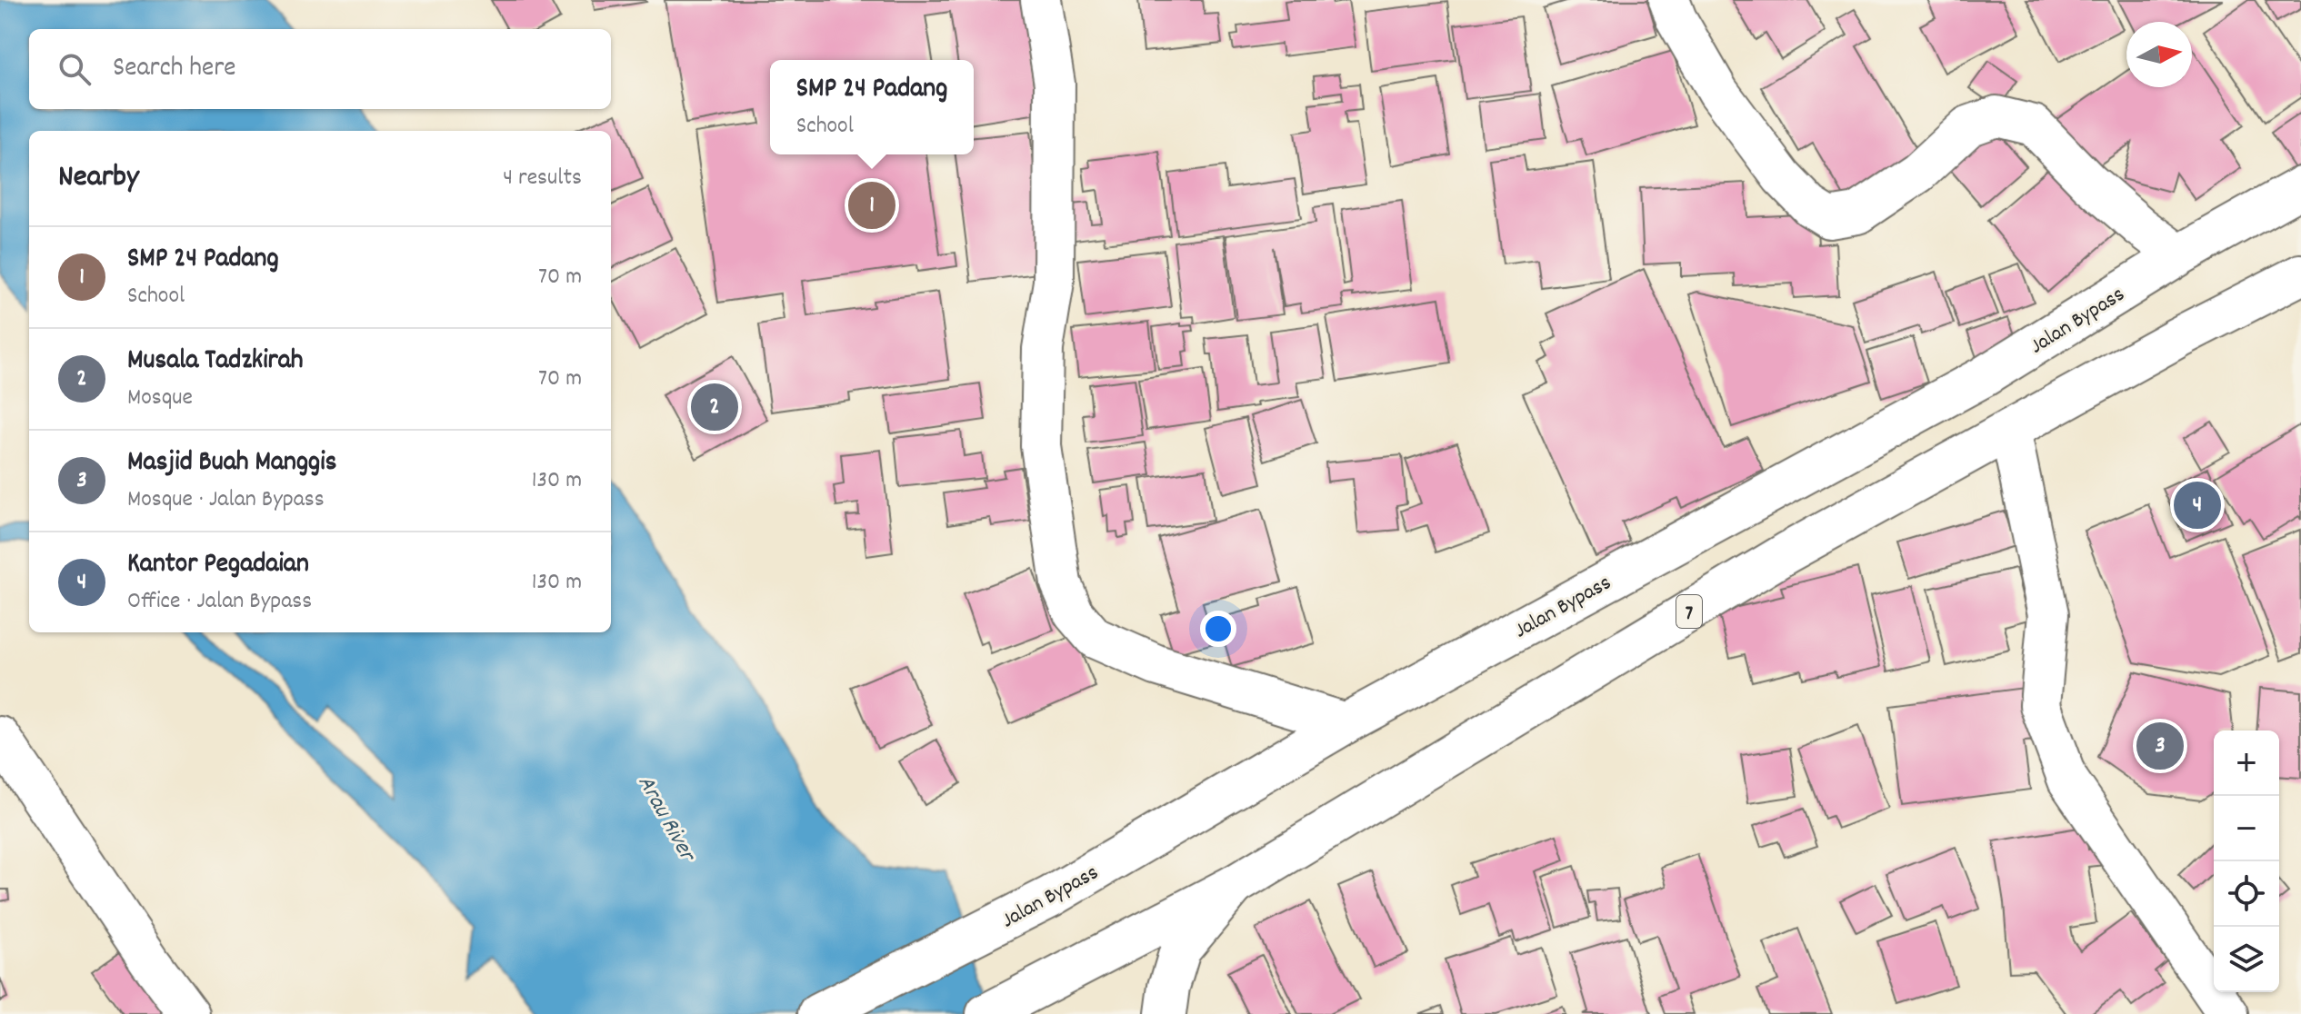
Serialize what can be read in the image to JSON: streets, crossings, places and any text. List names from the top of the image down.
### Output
{
  "streets": {
    "main road": ["Jalan Bypass", "7"]
  },
  "water": ["Arau River"],
  "north": "right",
  "page": {
    "search": "Search here",
    "popup": ["SMP 24 Padang", "School"],
    "heading": ["Nearby", "4 results"],
    "pins": [
      "1",
      "2",
      "4",
      "3"
    ],
    "list": [
      {
        "mark": "1",
        "name": "SMP 24 Padang",
        "note": "School",
        "value": "70 m"
      },
      {
        "mark": "2",
        "name": "Musala Tadzkirah",
        "note": "Mosque",
        "value": "70 m"
      },
      {
        "mark": "3",
        "name": "Masjid Buah Manggis",
        "note": "Mosque · Jalan Bypass",
        "value": "130 m"
      },
      {
        "mark": "4",
        "name": "Kantor Pegadaian",
        "note": "Office · Jalan Bypass",
        "value": "130 m"
      }
    ],
    "map_buttons": ["+", "−"]
  }
}
